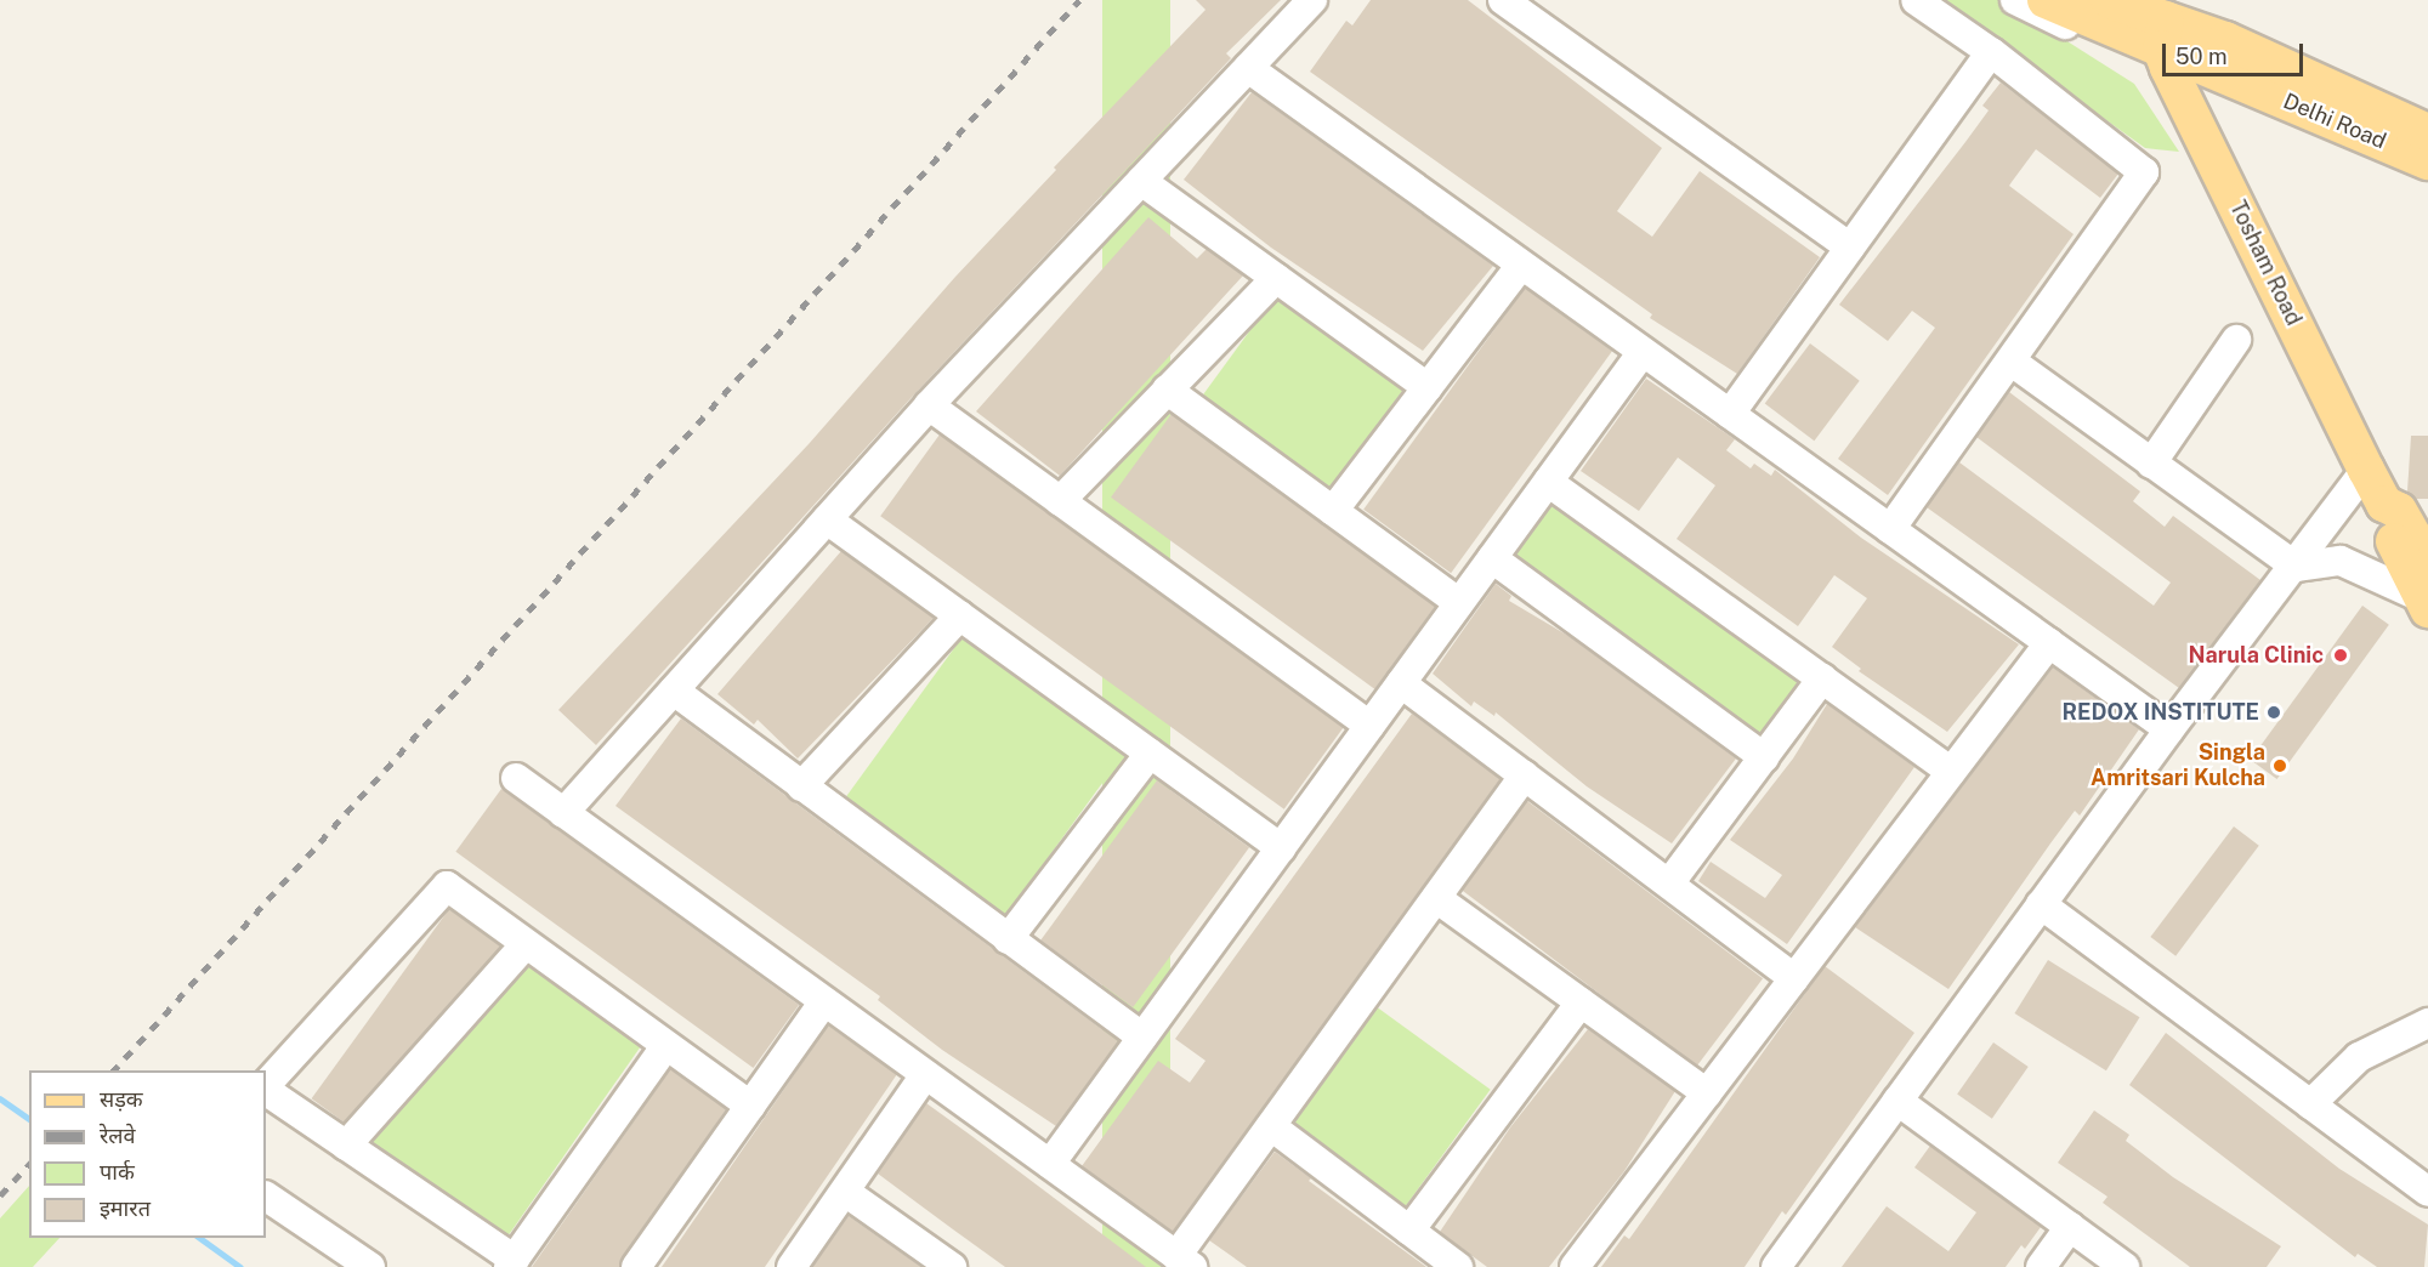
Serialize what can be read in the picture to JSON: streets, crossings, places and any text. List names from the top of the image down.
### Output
{
  "streets": {
    "main road": ["Delhi Road", "Tosham Road"]
  },
  "crossings": [
    ["Delhi Road", "Tosham Road"]
  ],
  "places": ["Narula Clinic", "REDOX INSTITUTE", "Singla Amritsari Kulcha"],
  "legend": [
    "सड़क",
    "रेलवे",
    "पार्क",
    "इमारत"
  ],
  "scale_bar": "50 m"
}
